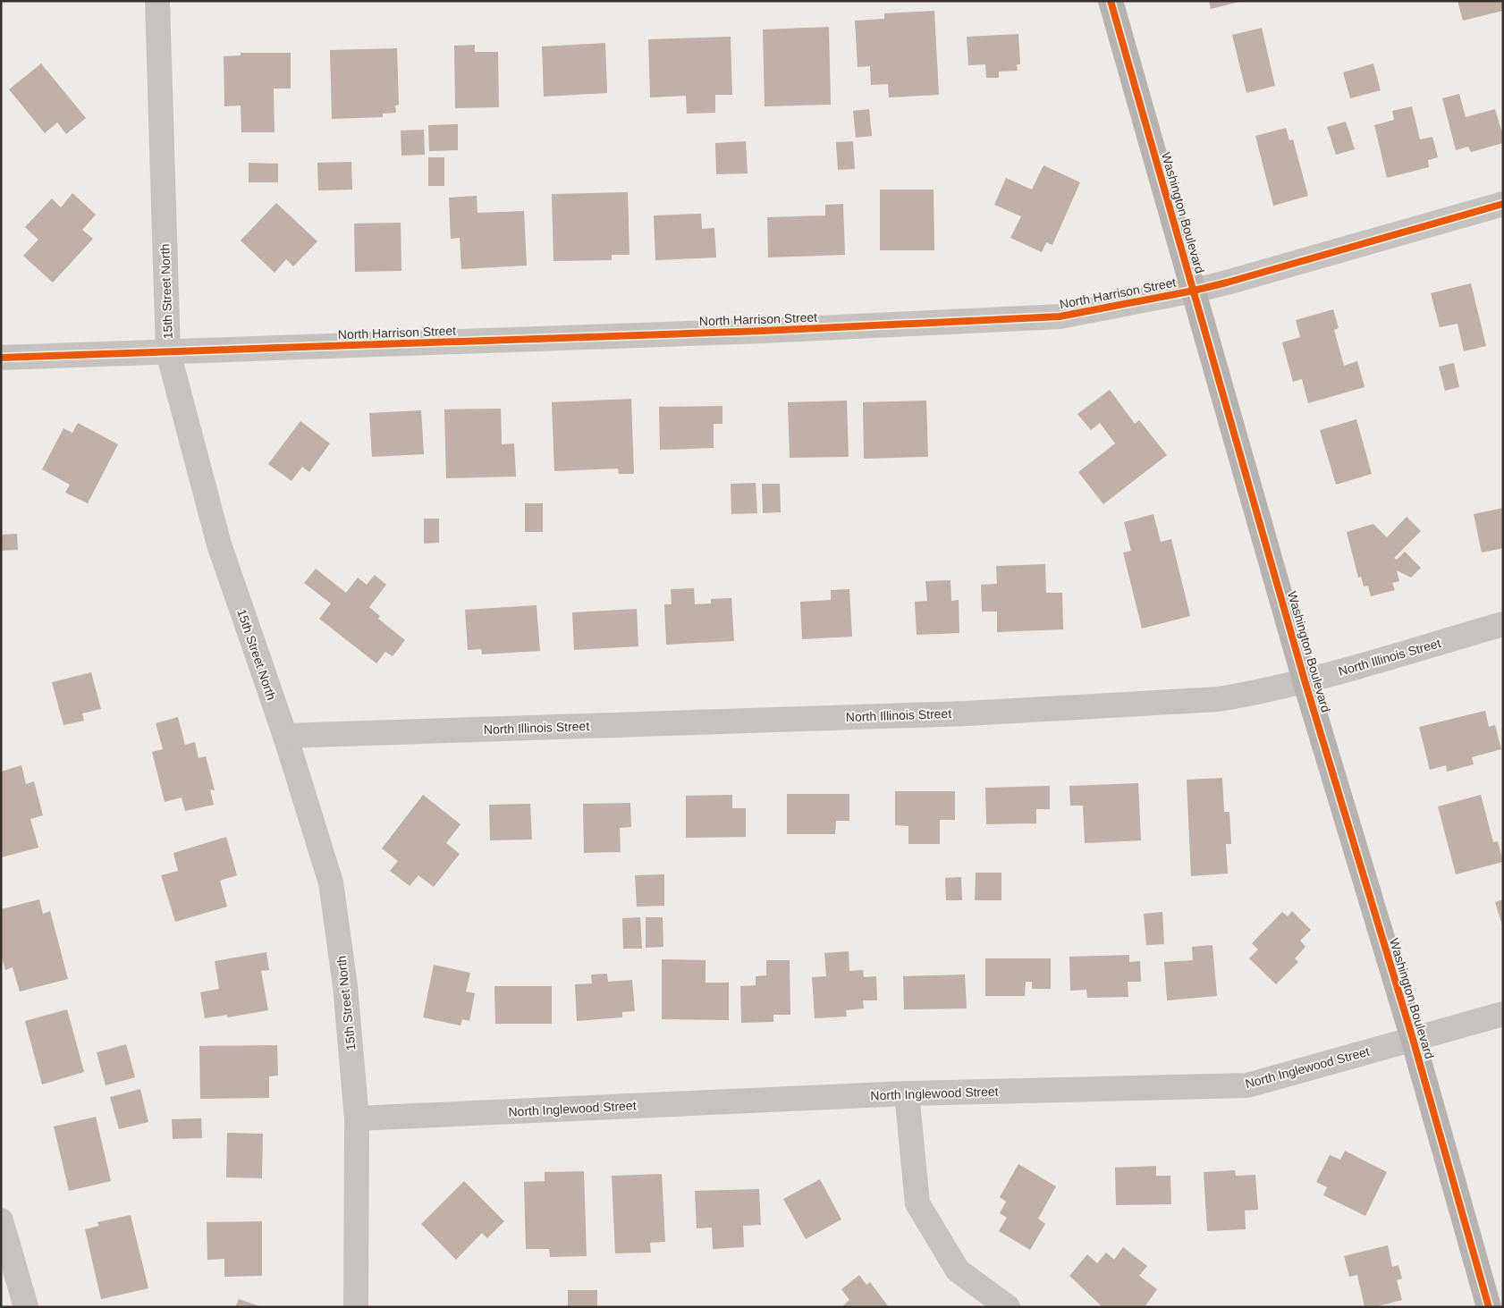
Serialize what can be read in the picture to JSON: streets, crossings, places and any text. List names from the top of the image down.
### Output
{
  "streets": {
    "main road": ["Washington Boulevard"],
    "street": [
      "15th Street North",
      "North Harrison Street",
      "North Illinois Street",
      "North Inglewood Street"
    ]
  },
  "crossings": [
    ["Washington Boulevard", "North Harrison Street"],
    ["Washington Boulevard", "North Illinois Street"],
    ["Washington Boulevard", "North Inglewood Street"],
    ["15th Street North", "North Harrison Street"],
    ["15th Street North", "North Illinois Street"],
    ["15th Street North", "North Inglewood Street"]
  ]
}
